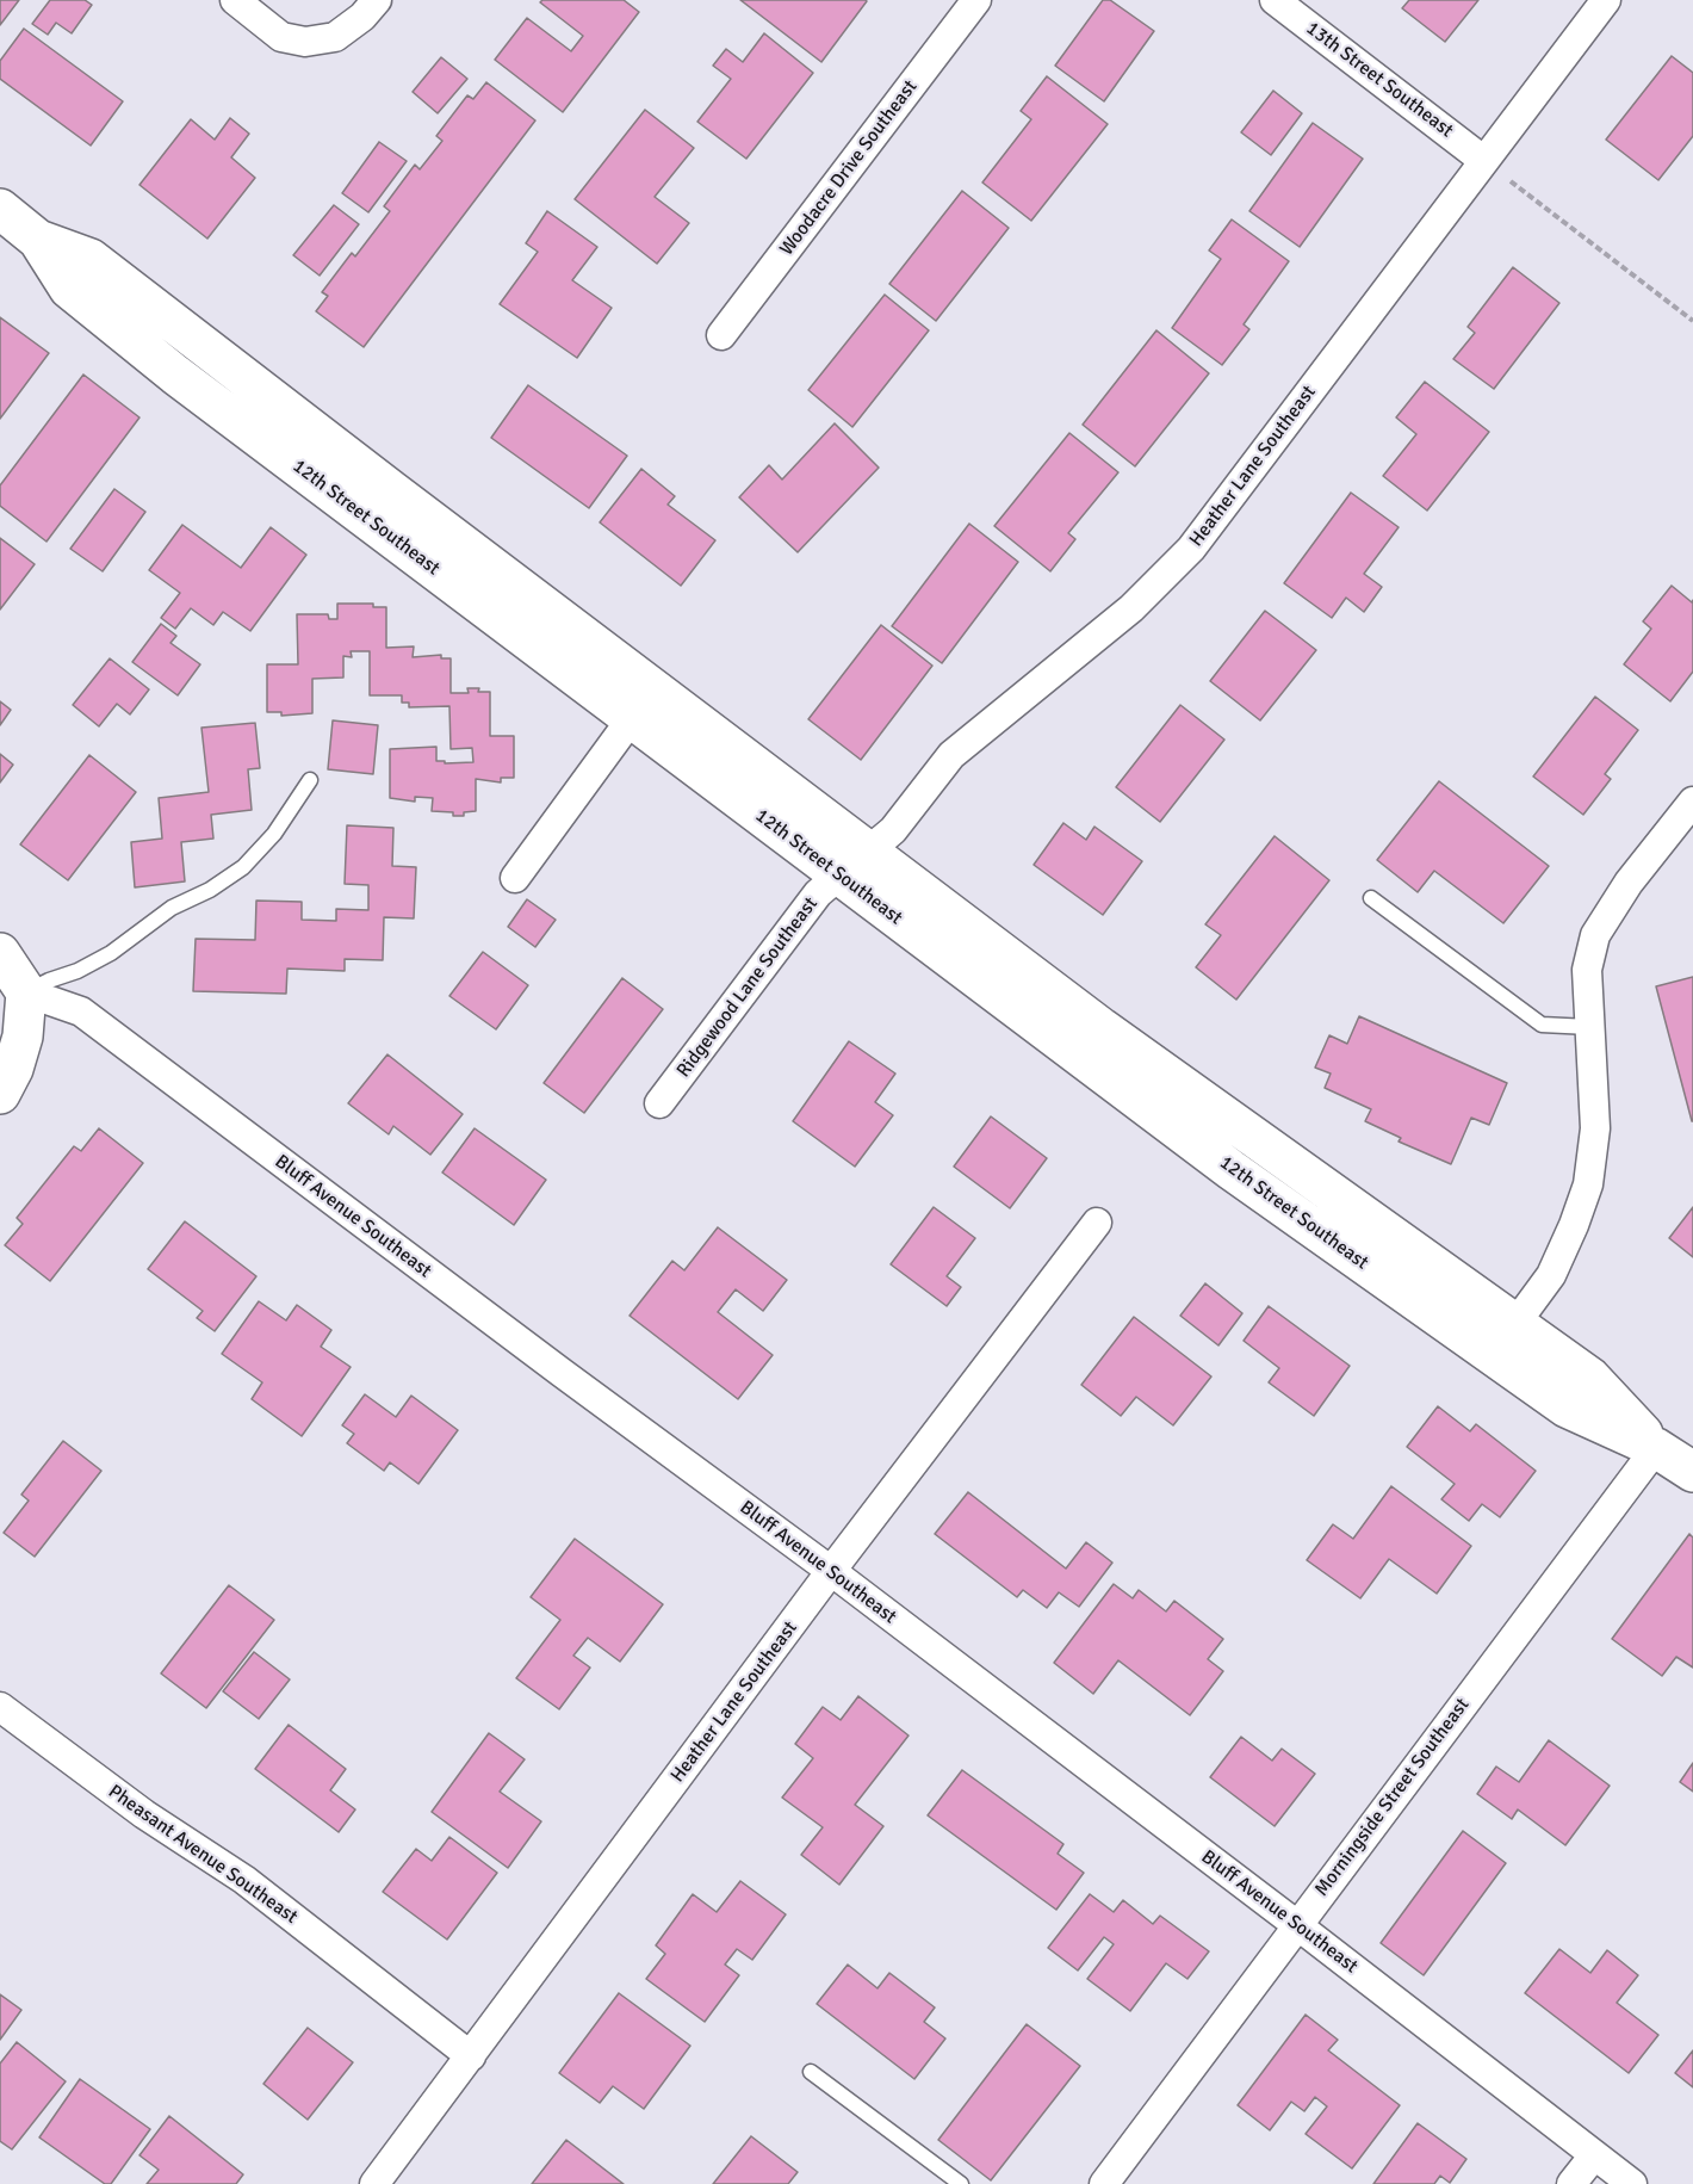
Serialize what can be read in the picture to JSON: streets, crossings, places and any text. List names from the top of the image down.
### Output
{
  "streets": {
    "main road": ["12th Street Southeast"],
    "street": [
      "13th Street Southeast",
      "Woodacre Drive Southeast",
      "Heather Lane Southeast",
      "Ridgewood Lane Southeast",
      "Bluff Avenue Southeast",
      "Morningside Street Southeast",
      "Pheasant Avenue Southeast"
    ]
  },
  "crossings": [
    ["13th Street Southeast", "Heather Lane Southeast"],
    ["Heather Lane Southeast", "12th Street Southeast"],
    ["Heather Lane Southeast", "Ridgewood Lane Southeast"],
    ["Heather Lane Southeast", "Bluff Avenue Southeast"],
    ["Heather Lane Southeast", "Pheasant Avenue Southeast"],
    ["12th Street Southeast", "Ridgewood Lane Southeast"],
    ["12th Street Southeast", "Morningside Street Southeast"],
    ["Bluff Avenue Southeast", "Morningside Street Southeast"]
  ]
}
